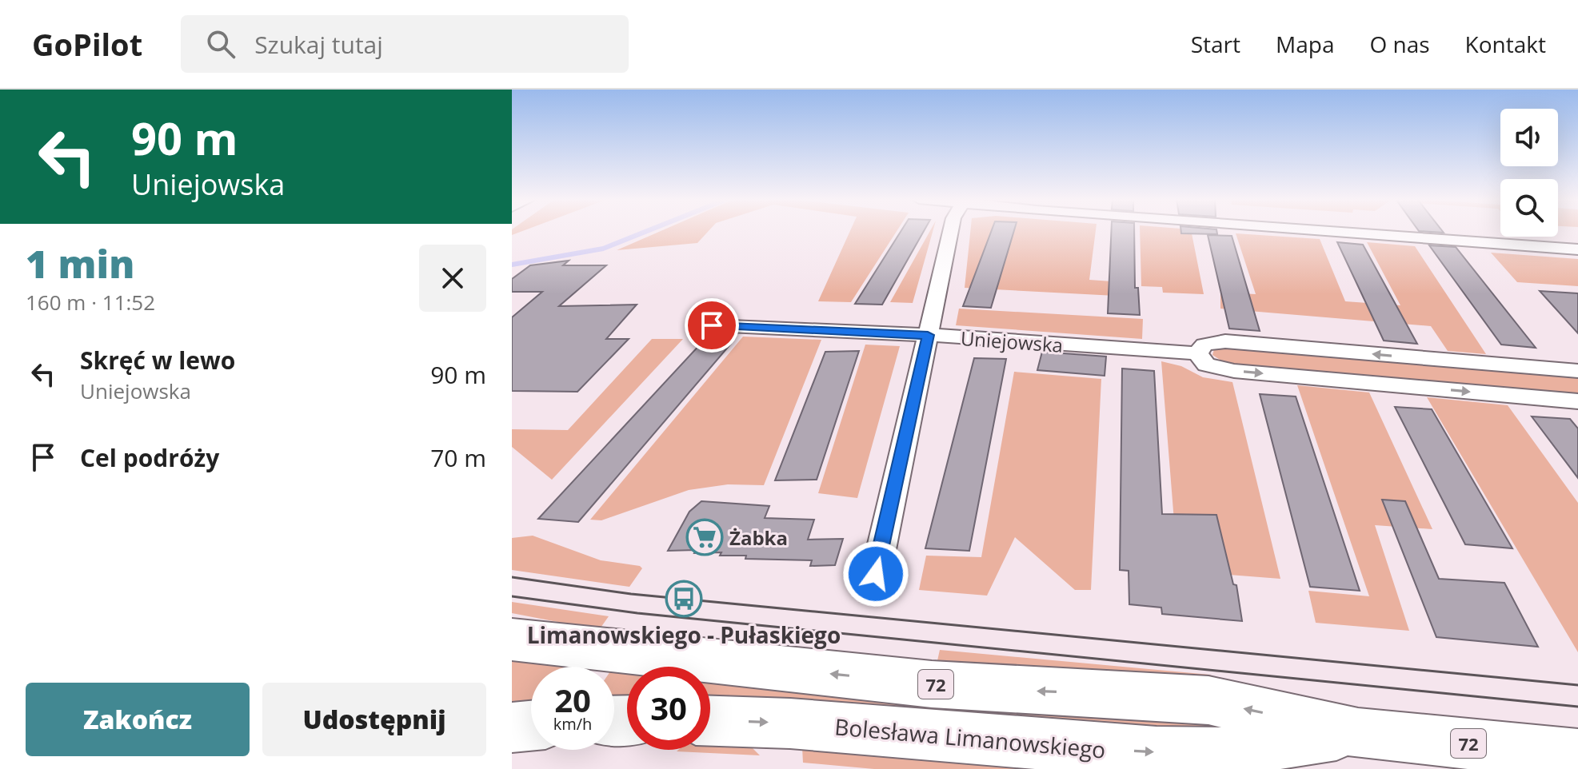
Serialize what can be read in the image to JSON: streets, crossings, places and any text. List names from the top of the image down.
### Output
{
  "streets": {
    "main road": ["72", "Bolesława Limanowskiego"],
    "street": ["Uniejowska"]
  },
  "places": {
    "supermarket": ["Żabka"],
    "bus stop": ["Limanowskiego - Pułaskiego"]
  },
  "page": {
    "header": "GoPilot",
    "search": "Szukaj tutaj",
    "nav": [
      "Start",
      "Mapa",
      "O nas",
      "Kontakt"
    ],
    "turn": ["90 m", "Uniejowska"],
    "heading": ["1 min", "160 m · 11:52"],
    "list": [
      {
        "name": "Skręć w lewo",
        "note": "Uniejowska",
        "value": "90 m"
      },
      {
        "name": "Cel podróży",
        "value": "70 m"
      }
    ],
    "speed": "20 km/h",
    "limit": "30",
    "buttons": ["Zakończ", "Udostępnij"]
  }
}
